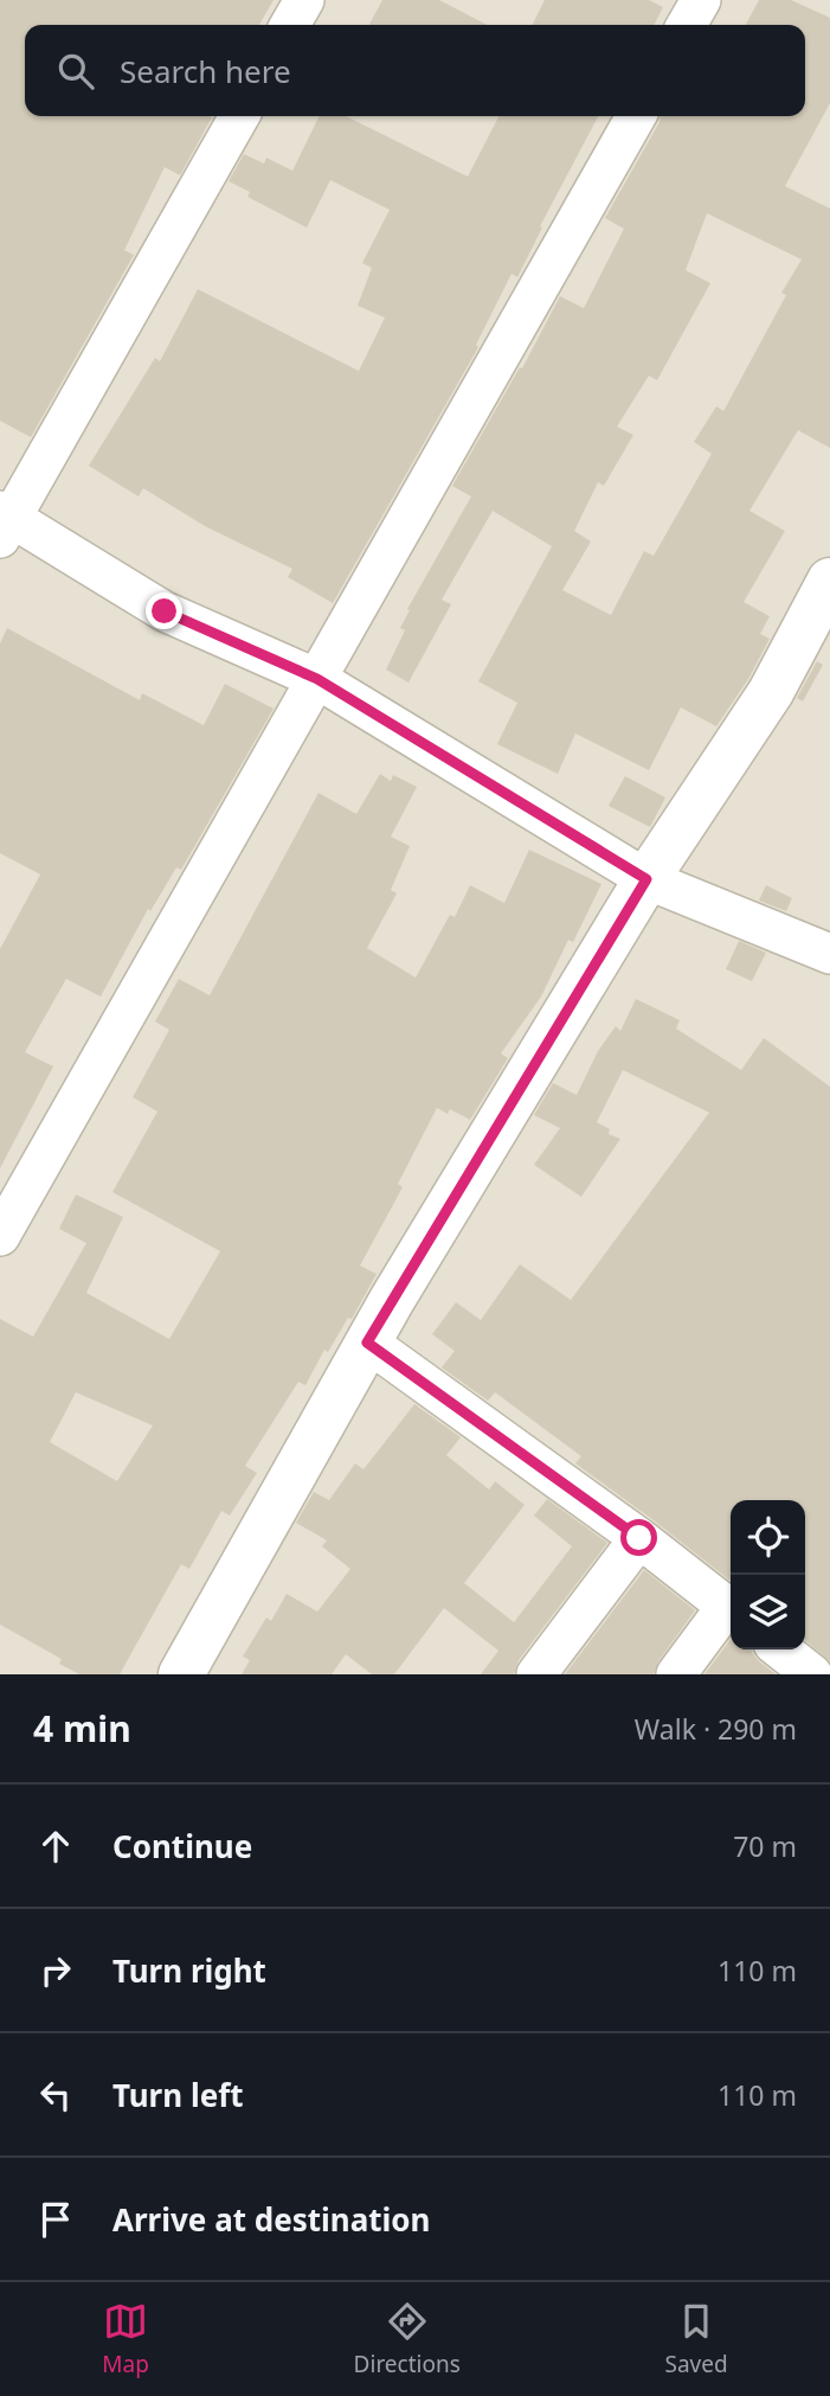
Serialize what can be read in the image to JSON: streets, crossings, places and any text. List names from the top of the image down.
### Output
{
  "page": {
    "search": "Search here",
    "heading": ["4 min", "Walk · 290 m"],
    "list": [
      ["Continue", "70 m"],
      ["Turn right", "110 m"],
      ["Turn left", "110 m"],
      "Arrive at destination"
    ],
    "nav": ["Map", "Directions", "Saved"]
  }
}
